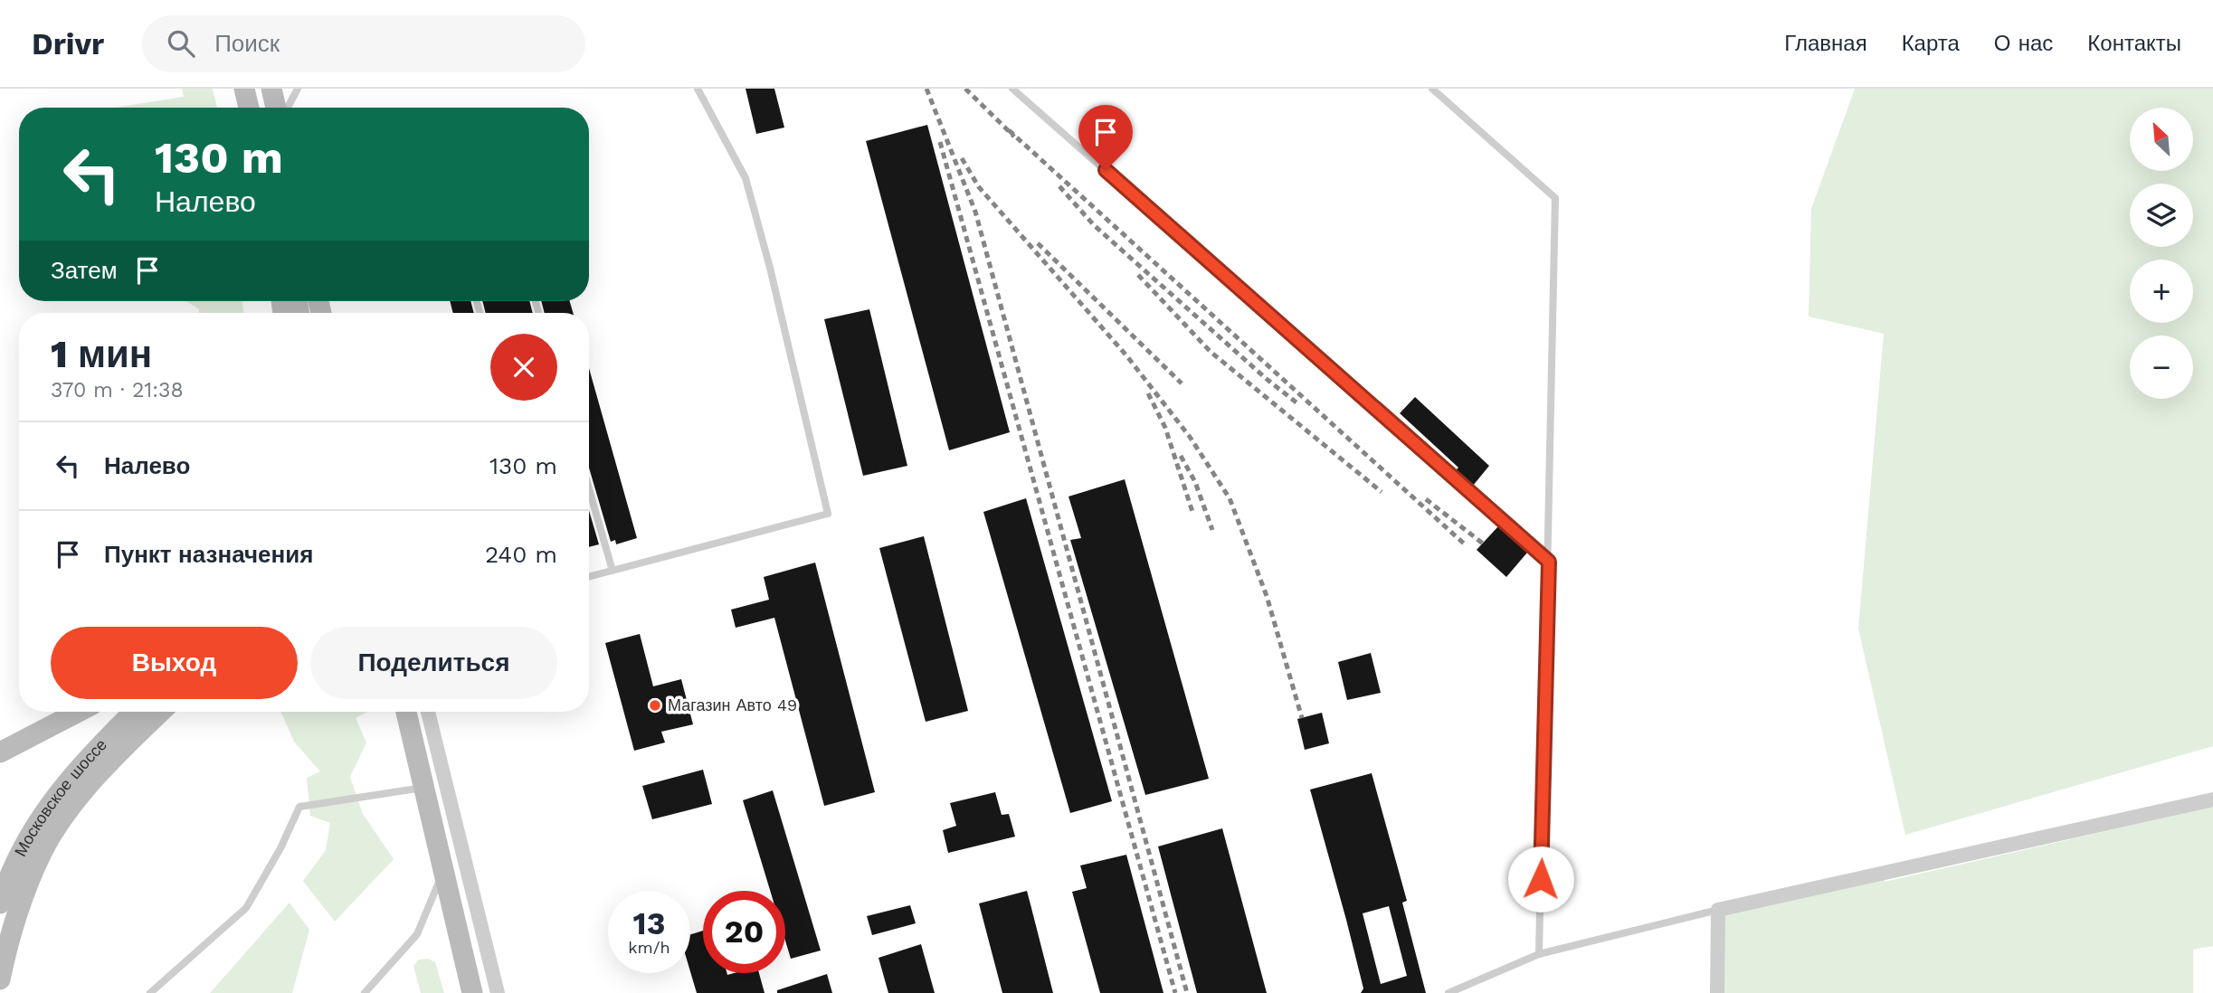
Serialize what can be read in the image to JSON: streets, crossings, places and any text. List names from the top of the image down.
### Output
{
  "streets": {
    "main road": ["Московское шоссе"]
  },
  "places": ["Магазин Авто 49"],
  "north": "top left",
  "page": {
    "header": "Drivr",
    "search": "Поиск",
    "nav": [
      "Главная",
      "Карта",
      "О нас",
      "Контакты"
    ],
    "map_buttons": ["+", "−"],
    "turn": ["130 m", "Налево"],
    "then": "Затем",
    "heading": ["1 мин", "370 m · 21:38"],
    "list": [
      {
        "name": "Налево",
        "value": "130 m"
      },
      {
        "name": "Пункт назначения",
        "value": "240 m"
      }
    ],
    "buttons": ["Выход", "Поделиться"],
    "speed": "13 km/h",
    "limit": "20"
  }
}
